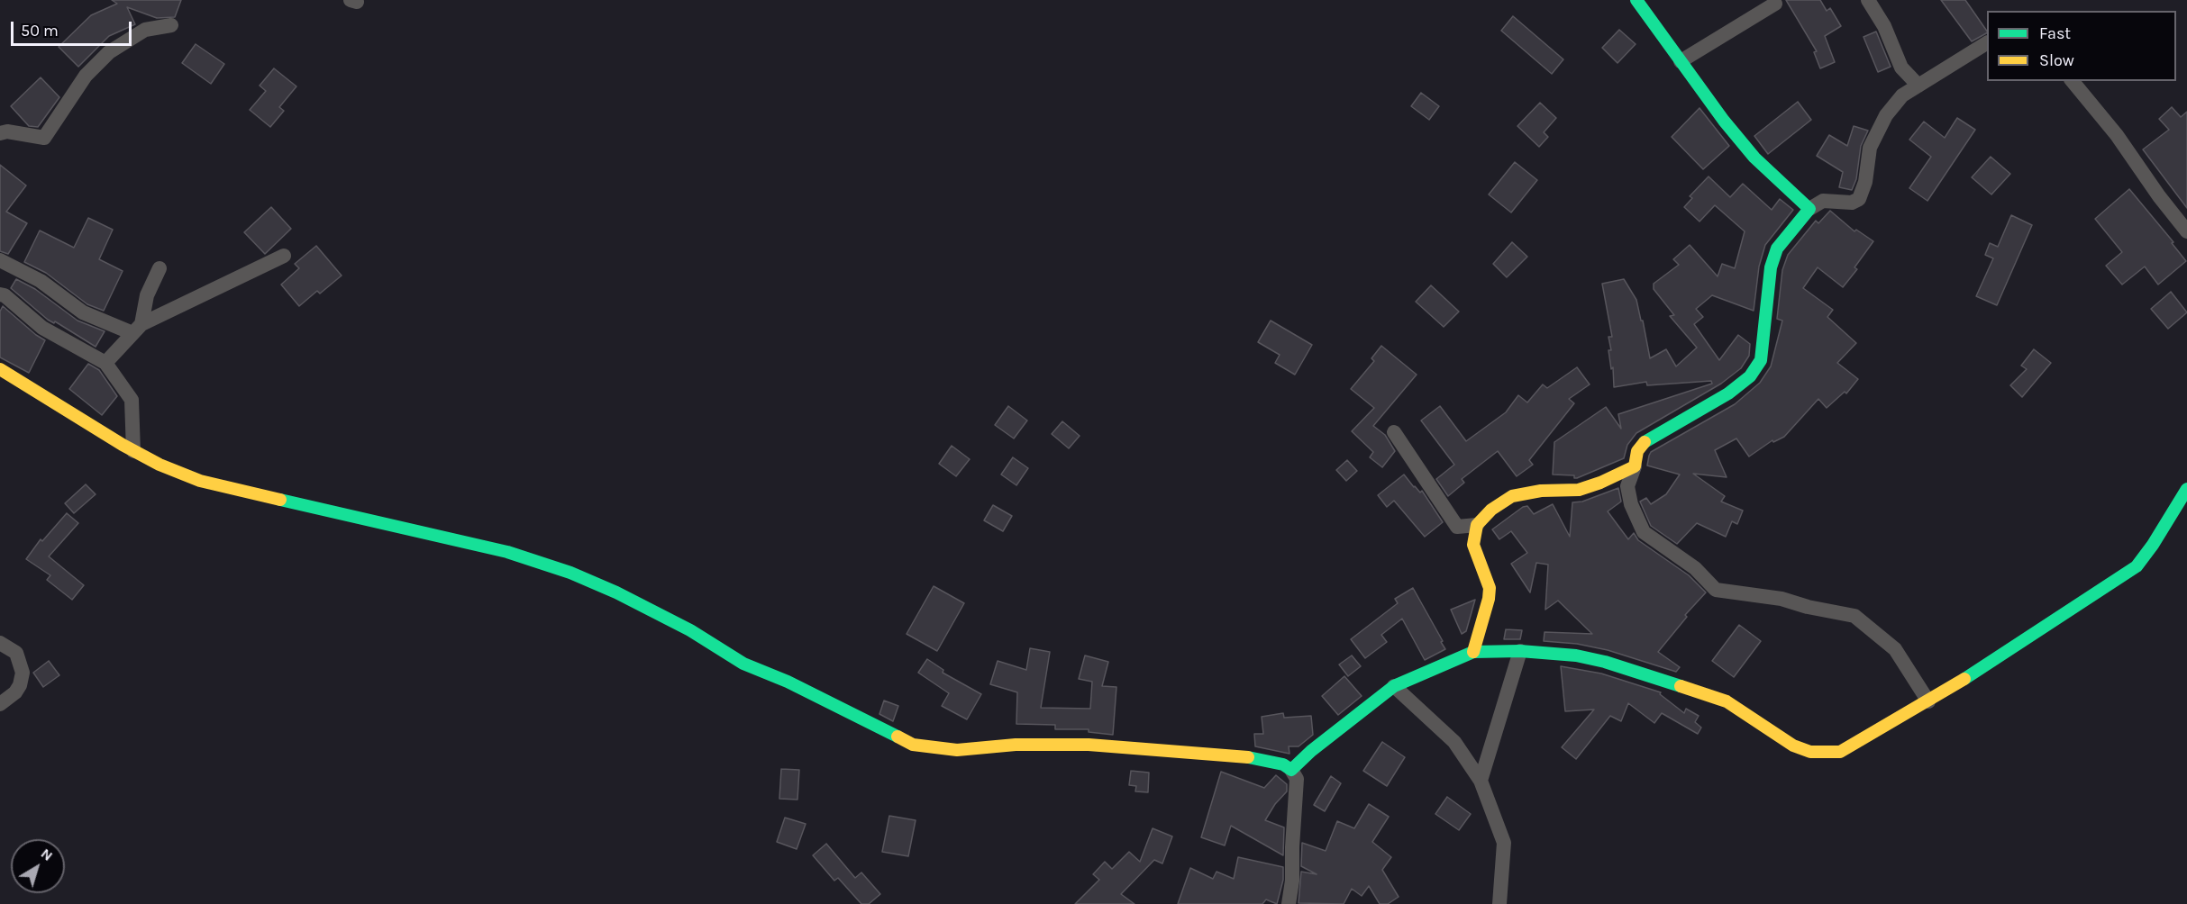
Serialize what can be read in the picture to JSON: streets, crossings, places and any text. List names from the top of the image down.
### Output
{
  "legend": ["Fast", "Slow"],
  "scale_bar": "50 m",
  "north": "top right"
}
